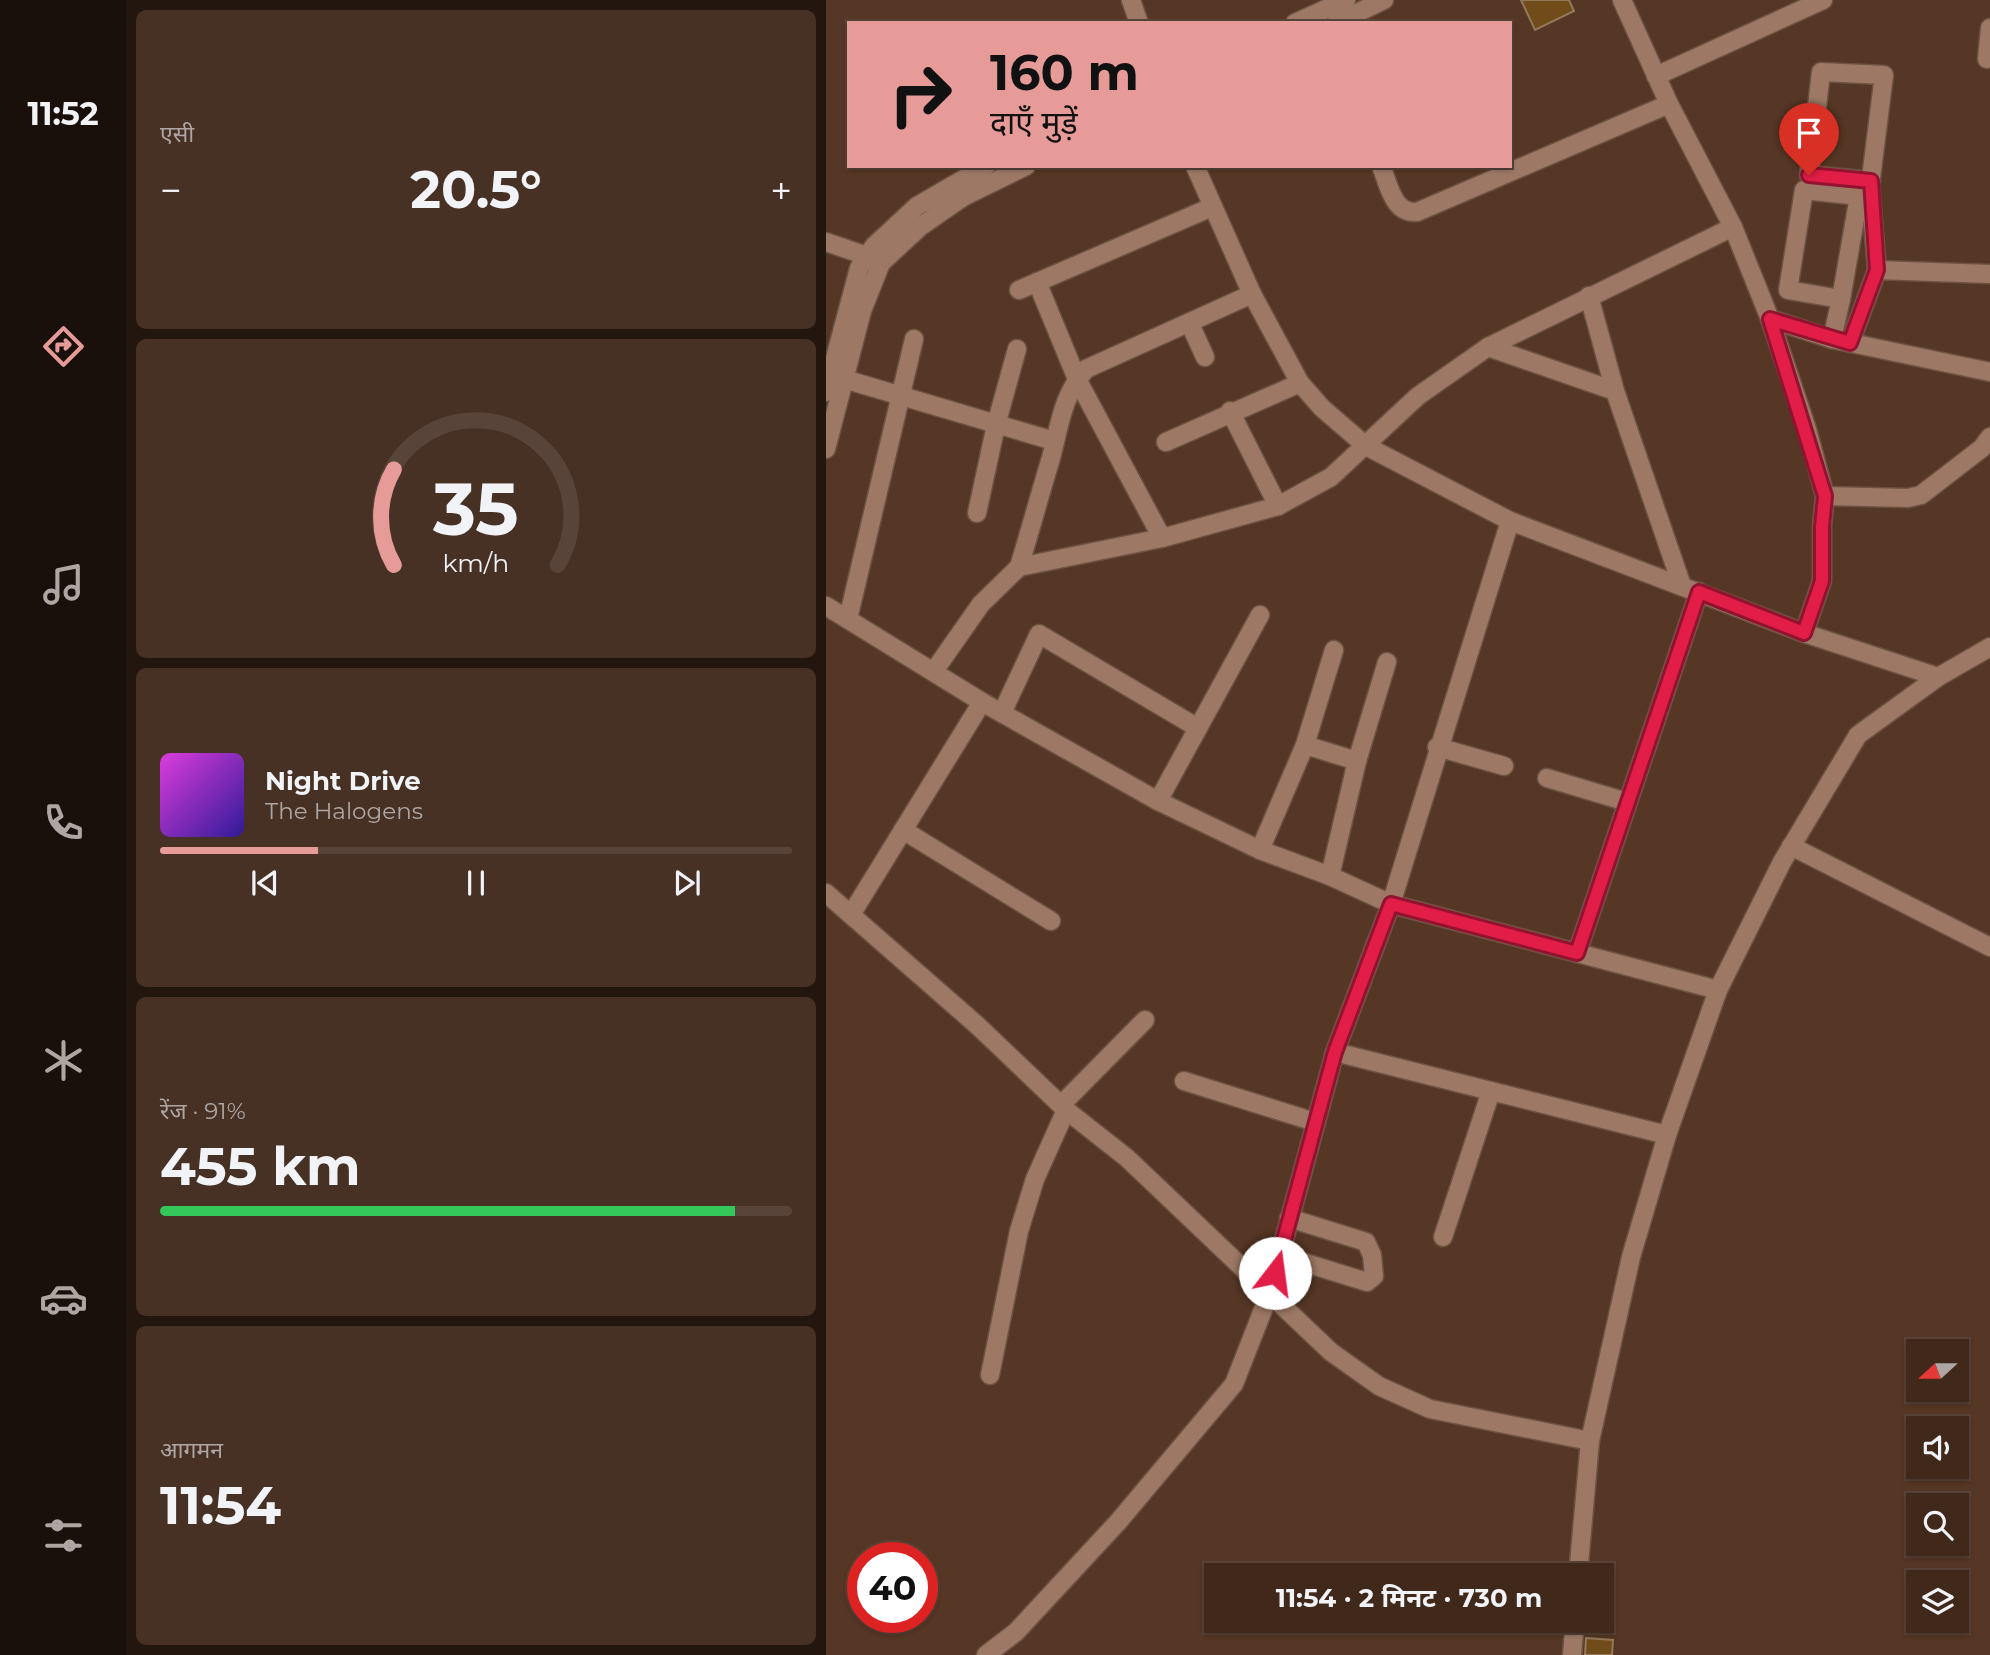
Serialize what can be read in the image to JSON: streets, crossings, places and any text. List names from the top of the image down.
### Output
{
  "north": "left",
  "page": {
    "tabs": "11:52",
    "tile": [
      "एसी",
      ["रेंज · 91%", "455 km"],
      ["आगमन", "11:54"]
    ],
    "turn": ["160 m", "दाएँ मुड़ें"],
    "heat": ["−", "20.5°", "+"],
    "song": ["Night Drive", "The Halogens"],
    "limit": "40",
    "trip": "11:54 · 2 मिनट · 730 m",
    "gauge": ["35", "km/h"]
  }
}
